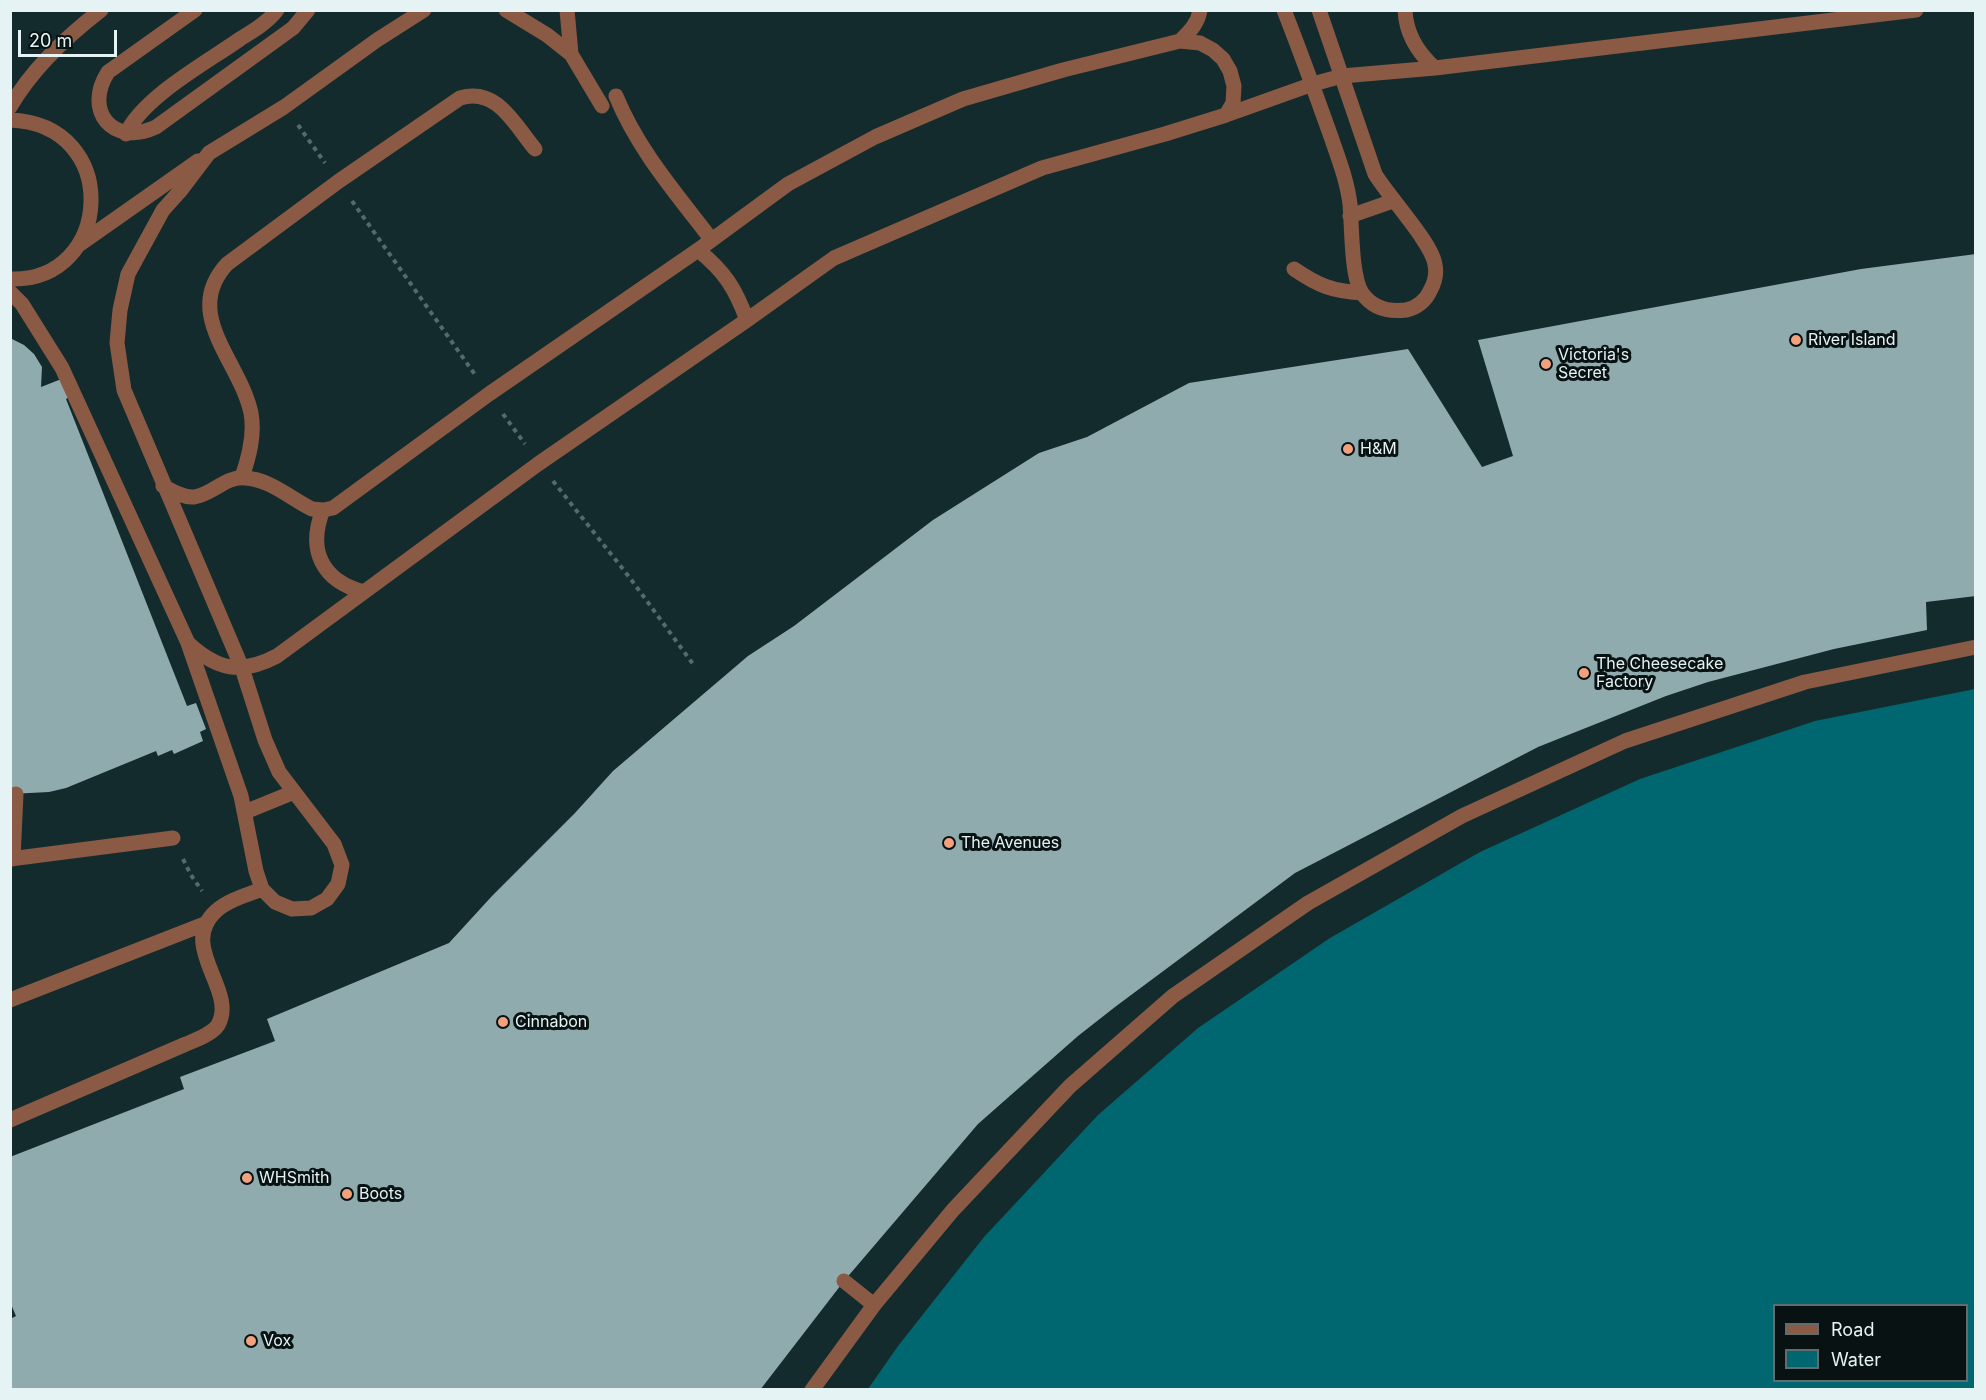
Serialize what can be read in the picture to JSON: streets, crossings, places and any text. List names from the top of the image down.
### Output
{
  "places": [
    "River Island",
    "Victoria's Secret",
    "H&M",
    "The Cheesecake Factory",
    "The Avenues",
    "Cinnabon",
    "WHSmith",
    "Boots",
    "Vox"
  ],
  "legend": ["Road", "Water"],
  "scale_bar": "20 m"
}
